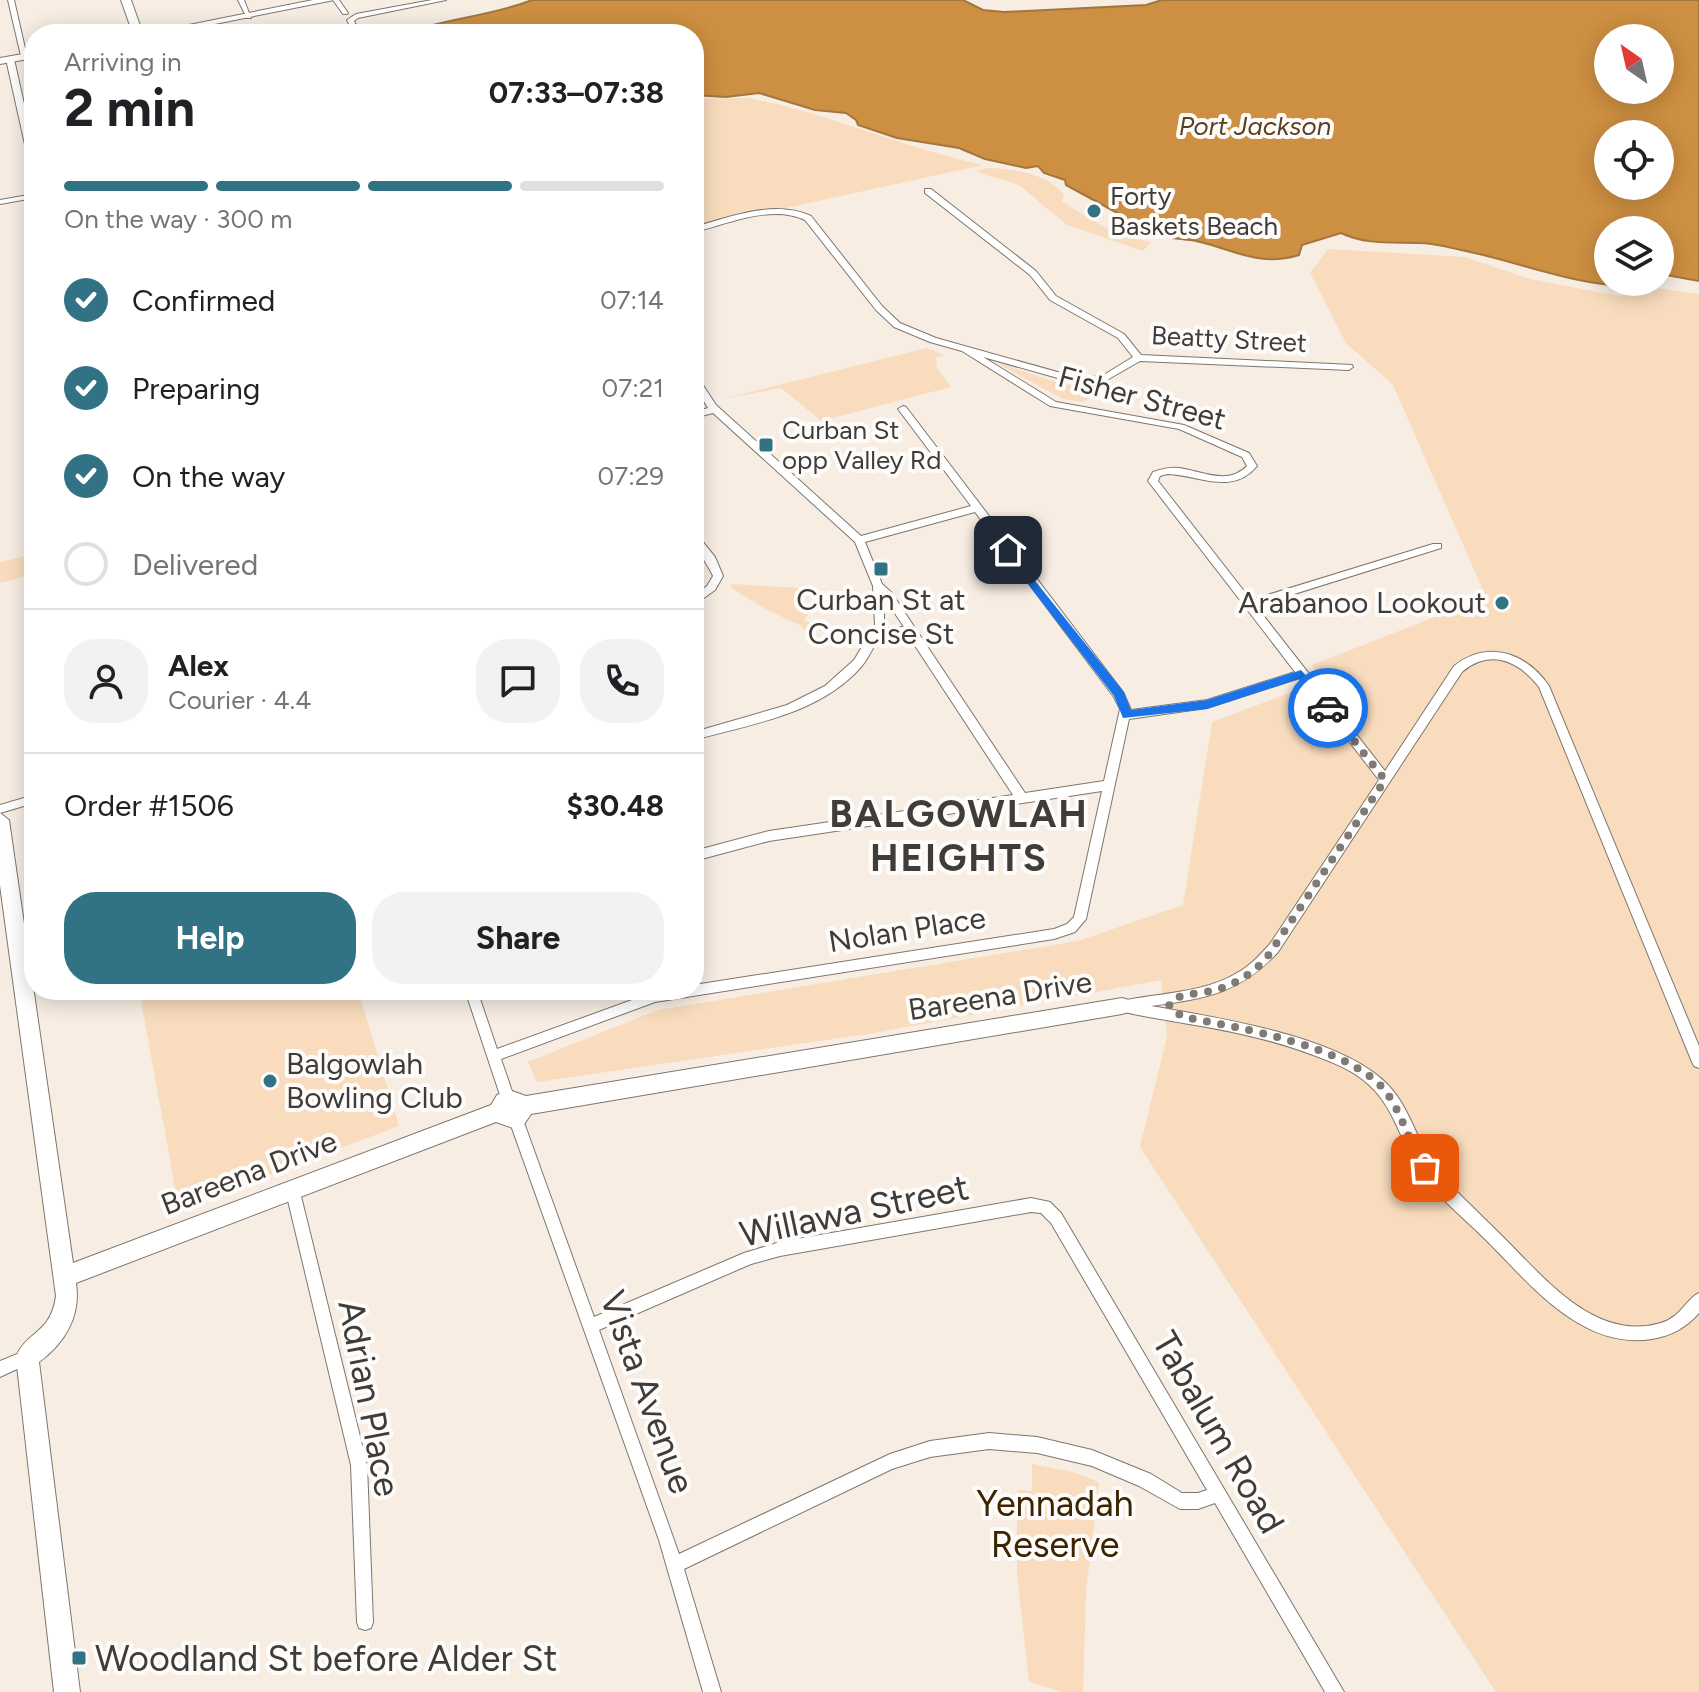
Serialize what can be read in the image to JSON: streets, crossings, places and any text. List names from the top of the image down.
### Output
{
  "streets": {
    "street": [
      "Beatty Street",
      "Fisher Street",
      "Nolan Place",
      "Bareena Drive",
      "Willawa Street",
      "Vista Avenue",
      "Adrian Place",
      "Tabalum Road"
    ]
  },
  "crossings": [
    ["Fisher Street", "Bareena Drive"],
    ["Nolan Place", "Vista Avenue"],
    ["Bareena Drive", "Vista Avenue"],
    ["Bareena Drive", "Adrian Place"],
    ["Willawa Street", "Vista Avenue"],
    ["Willawa Street", "Tabalum Road"]
  ],
  "districts": ["BALGOWLAH HEIGHTS"],
  "water": ["Port Jackson"],
  "parks": ["Yennadah Reserve"],
  "places": {
    "other": ["Forty Baskets Beach", "Arabanoo Lookout", "Balgowlah Bowling Club"],
    "transit": ["Curban St opp Valley Rd", "Curban St at Concise St", "Woodland St before Alder St"]
  },
  "north": "top left",
  "page": {
    "heading": ["2 min", "Arriving in", "07:33–07:38"],
    "panel": [
      "Alex",
      "Courier · 4.4",
      "Order #1506",
      "$30.48"
    ],
    "bar": "On the way · 300 m",
    "list": [
      ["Confirmed", "07:14"],
      ["Preparing", "07:21"],
      ["On the way", "07:29"],
      "Delivered"
    ],
    "buttons": ["Help", "Share"]
  }
}
